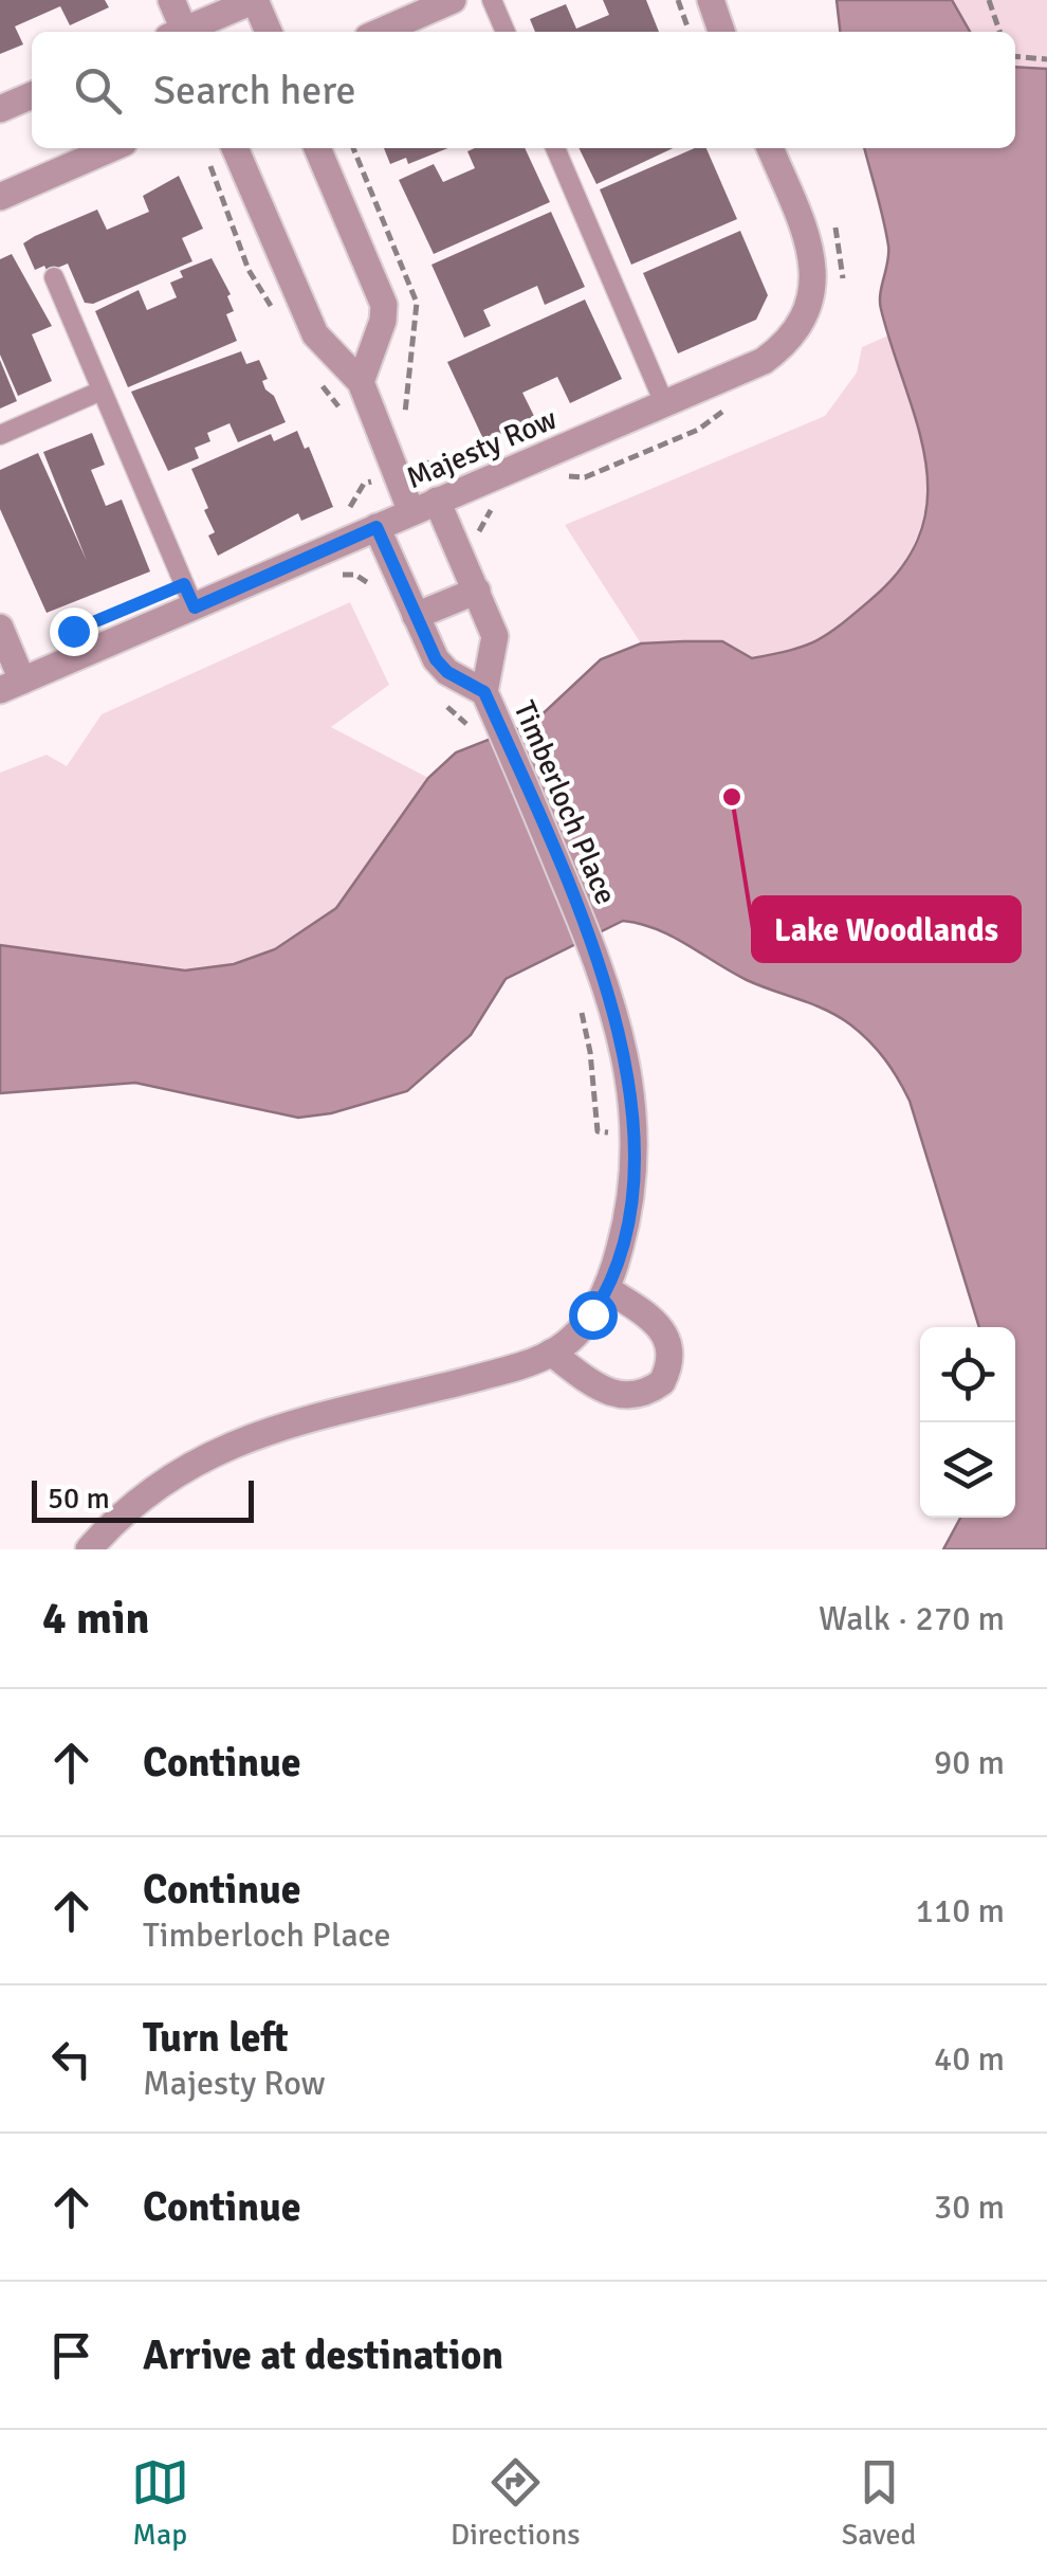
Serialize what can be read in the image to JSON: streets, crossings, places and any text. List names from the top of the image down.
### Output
{
  "streets": {
    "street": ["Majesty Row", "Timberloch Place"]
  },
  "crossings": [
    ["Majesty Row", "Timberloch Place"]
  ],
  "places": ["Lake Woodlands"],
  "scale_bar": "50 m",
  "page": {
    "search": "Search here",
    "scale": "50 m",
    "heading": ["4 min", "Walk · 270 m"],
    "list": [
      ["Continue", "90 m"],
      ["Continue", "Timberloch Place", "110 m"],
      ["Turn left", "Majesty Row", "40 m"],
      ["Continue", "30 m"],
      "Arrive at destination"
    ],
    "nav": ["Map", "Directions", "Saved"]
  }
}
